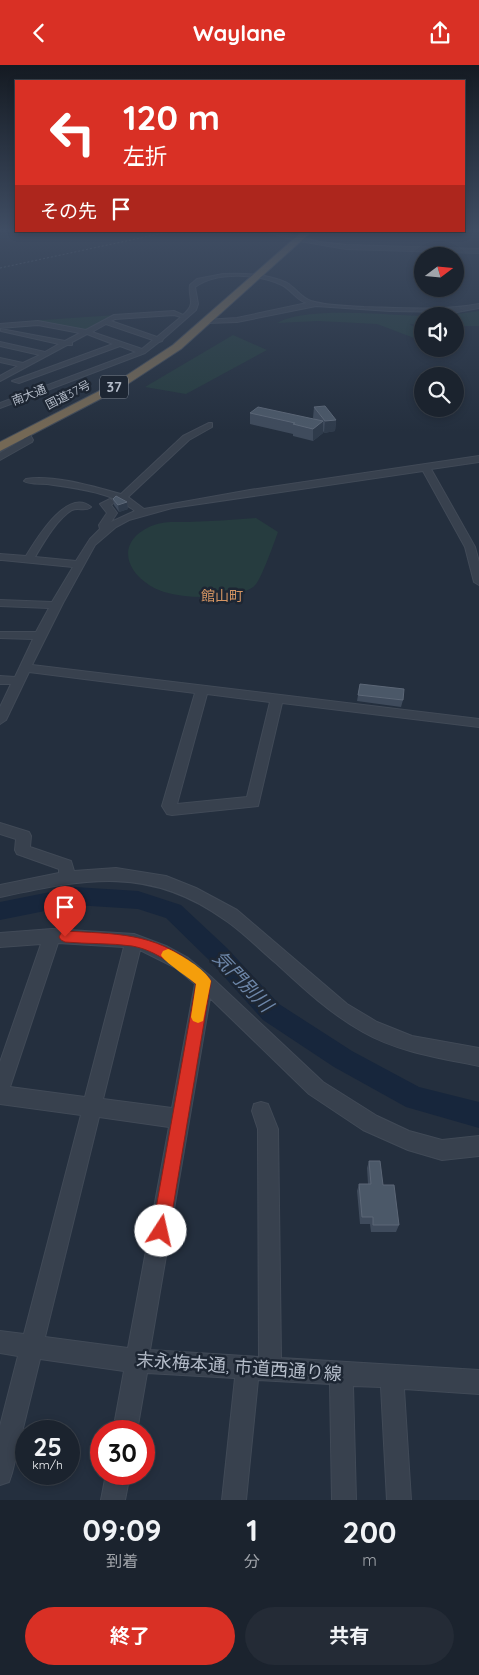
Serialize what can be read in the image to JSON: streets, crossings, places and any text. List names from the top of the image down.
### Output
{
  "streets": {
    "highway": ["37", "国道37号"],
    "street": ["南大通", "末永梅本通, 市道西通り線"]
  },
  "districts": ["館山町"],
  "water": ["気門別川"],
  "north": "right",
  "page": {
    "header": "Waylane",
    "turn": ["120 m", "左折"],
    "then": "その先",
    "speed": "25 km/h",
    "limit": "30",
    "eta": [
      "09:09",
      "到着",
      "1",
      "分",
      "200",
      "m"
    ],
    "buttons": ["終了", "共有"]
  }
}
